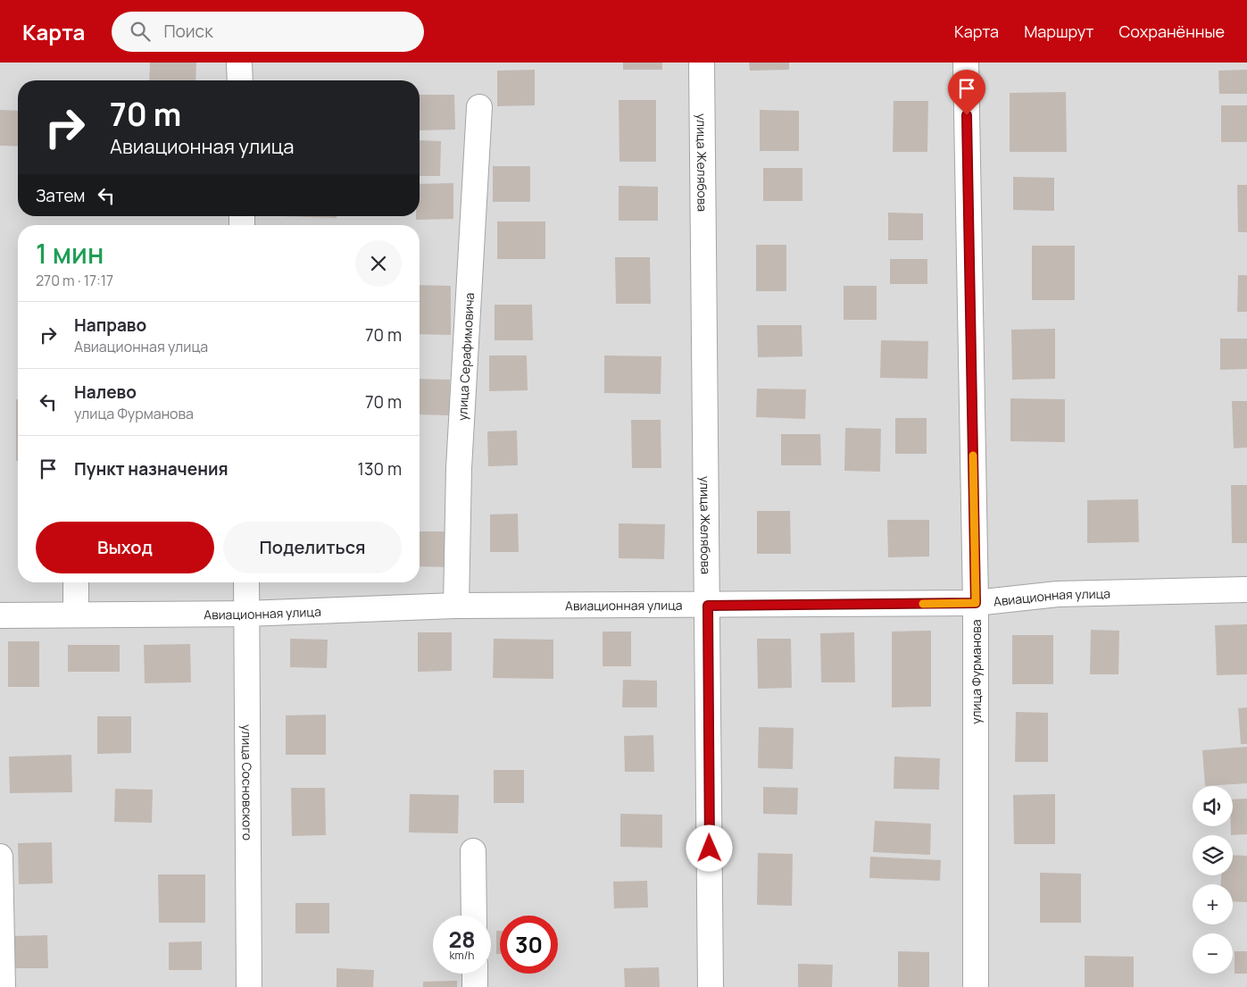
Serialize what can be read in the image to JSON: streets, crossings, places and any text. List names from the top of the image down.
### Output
{
  "streets": {
    "street": [
      "улица Желябова",
      "улица Серафимовича",
      "Авиационная улица",
      "улица Фурманова",
      "улица Сосновского"
    ]
  },
  "crossings": [
    ["улица Желябова", "Авиационная улица"],
    ["улица Серафимовича", "Авиационная улица"],
    ["Авиационная улица", "улица Фурманова"],
    ["Авиационная улица", "улица Сосновского"]
  ],
  "page": {
    "header": "Карта",
    "search": "Поиск",
    "nav": ["Карта", "Маршрут", "Сохранённые"],
    "turn": ["70 m", "Авиационная улица"],
    "then": "Затем",
    "heading": ["1 мин", "270 m · 17:17"],
    "list": [
      {
        "name": "Направо",
        "note": "Авиационная улица",
        "value": "70 m"
      },
      {
        "name": "Налево",
        "note": "улица Фурманова",
        "value": "70 m"
      },
      {
        "name": "Пункт назначения",
        "value": "130 m"
      }
    ],
    "buttons": ["Выход", "Поделиться"],
    "map_buttons": ["+", "−"],
    "speed": "28 km/h",
    "limit": "30"
  }
}
